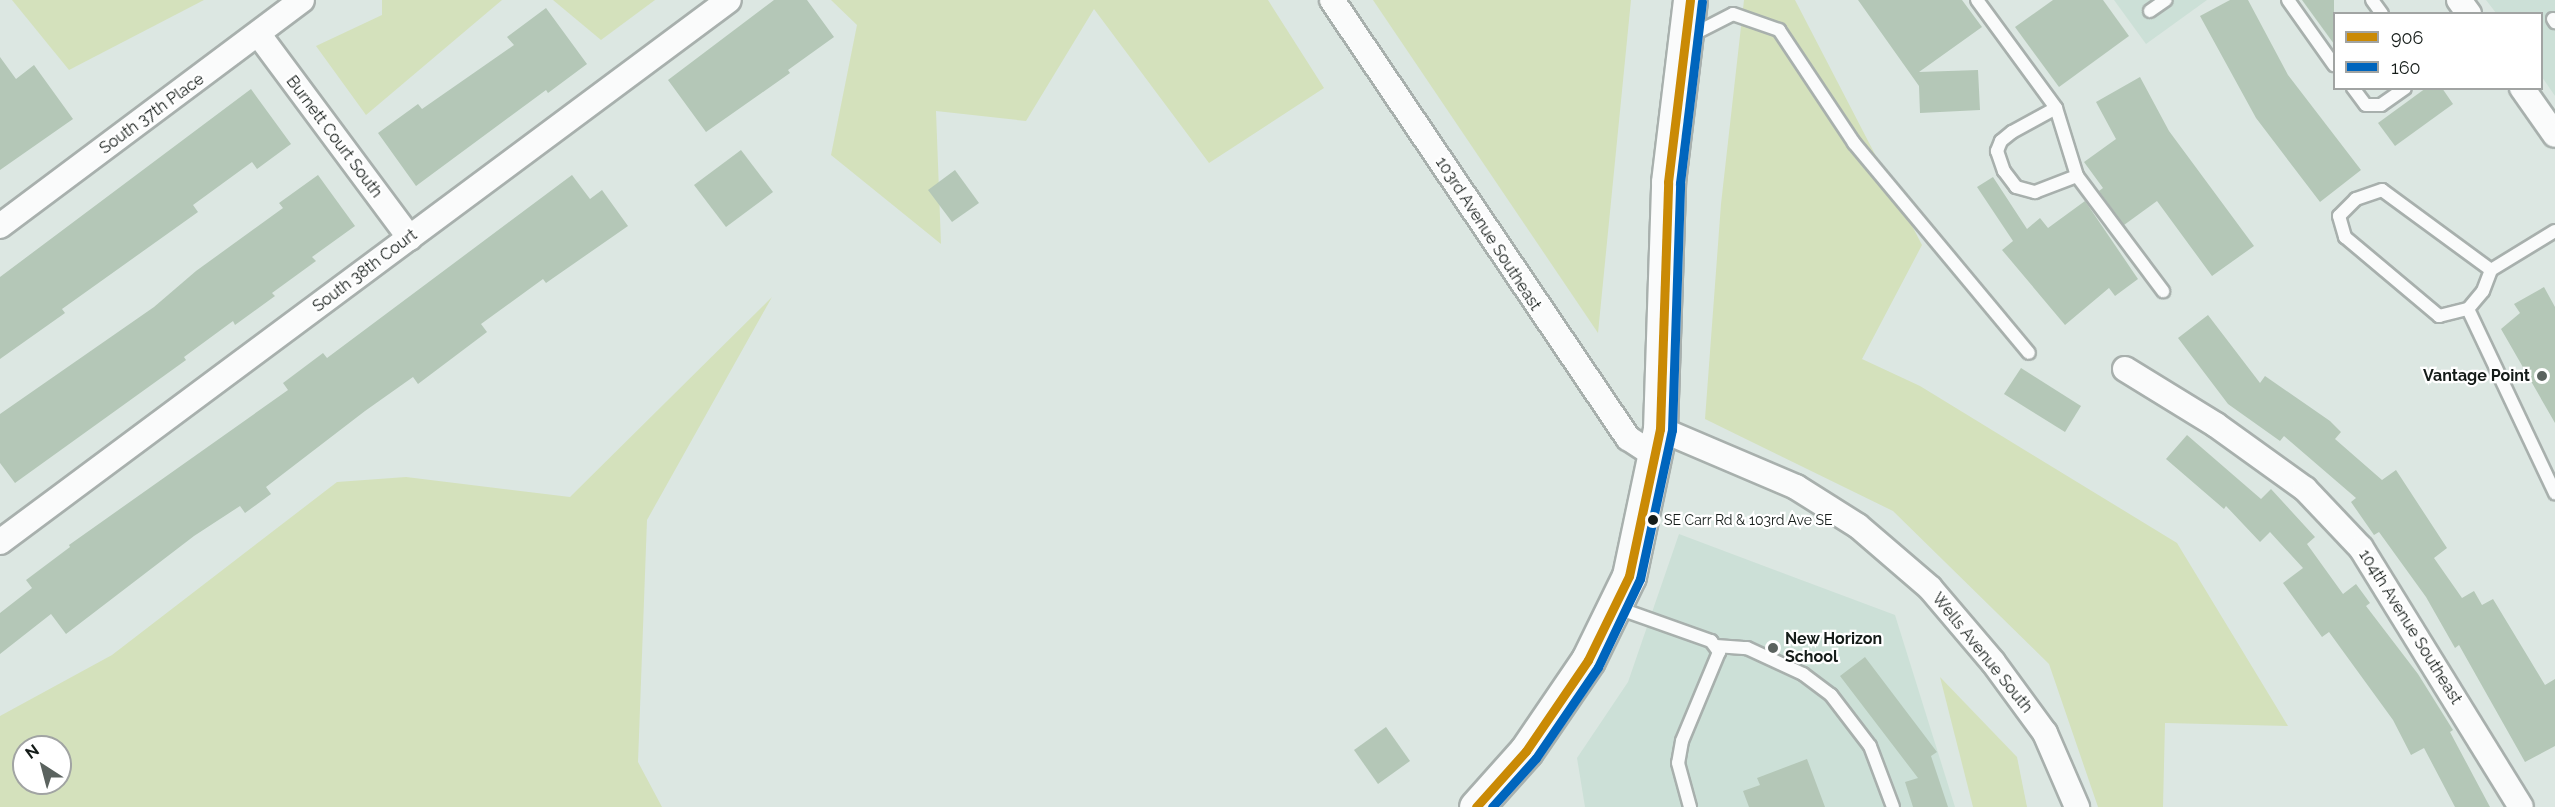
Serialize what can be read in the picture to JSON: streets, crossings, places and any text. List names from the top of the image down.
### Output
{
  "streets": {
    "street": [
      "South 37th Place",
      "Burnett Court South",
      "103rd Avenue Southeast",
      "South 38th Court",
      "104th Avenue Southeast",
      "Wells Avenue South"
    ]
  },
  "crossings": [
    ["South 37th Place", "Burnett Court South"],
    ["Burnett Court South", "South 38th Court"],
    ["103rd Avenue Southeast", "Wells Avenue South"]
  ],
  "places": ["Vantage Point", "SE Carr Rd & 103rd Ave SE", "New Horizon School"],
  "lines": ["transit line 906", "transit line 160"],
  "legend": ["906", "160"],
  "north": "top left"
}
